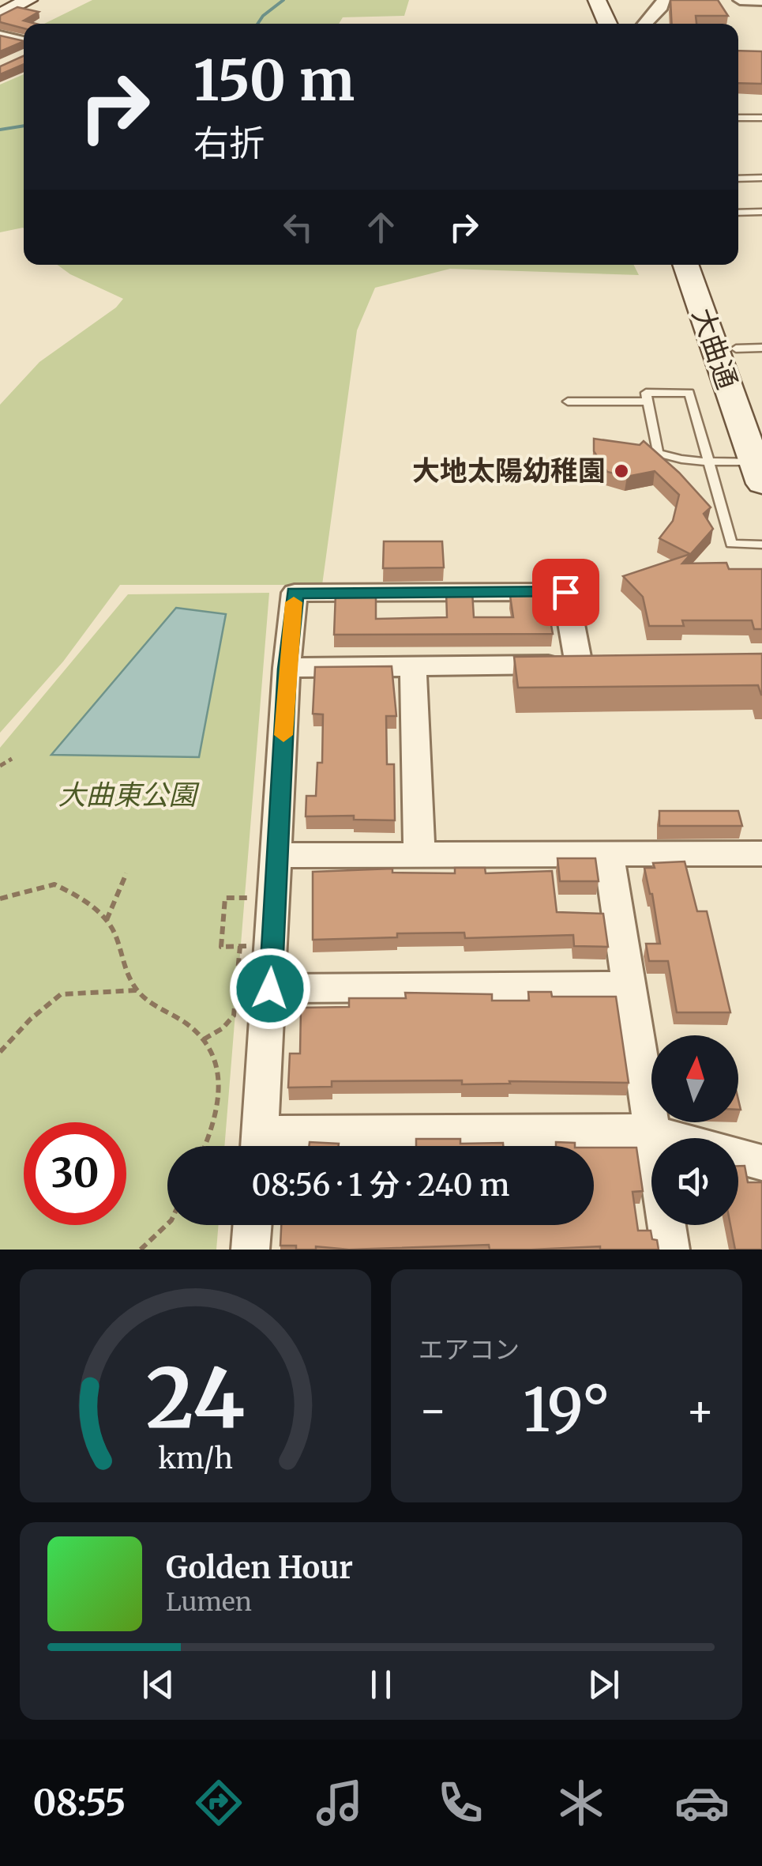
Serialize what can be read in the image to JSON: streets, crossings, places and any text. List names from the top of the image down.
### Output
{
  "streets": {
    "street": ["大曲通"]
  },
  "parks": ["大曲東公園"],
  "places": ["大地太陽幼稚園"],
  "north": "top",
  "page": {
    "turn": ["150 m", "右折"],
    "limit": "30",
    "trip": "08:56 · 1 分 · 240 m",
    "tile": "エアコン",
    "heat": ["−", "19°", "+"],
    "song": ["Golden Hour", "Lumen"],
    "tabs": "08:55",
    "gauge": ["24", "km/h"]
  }
}
